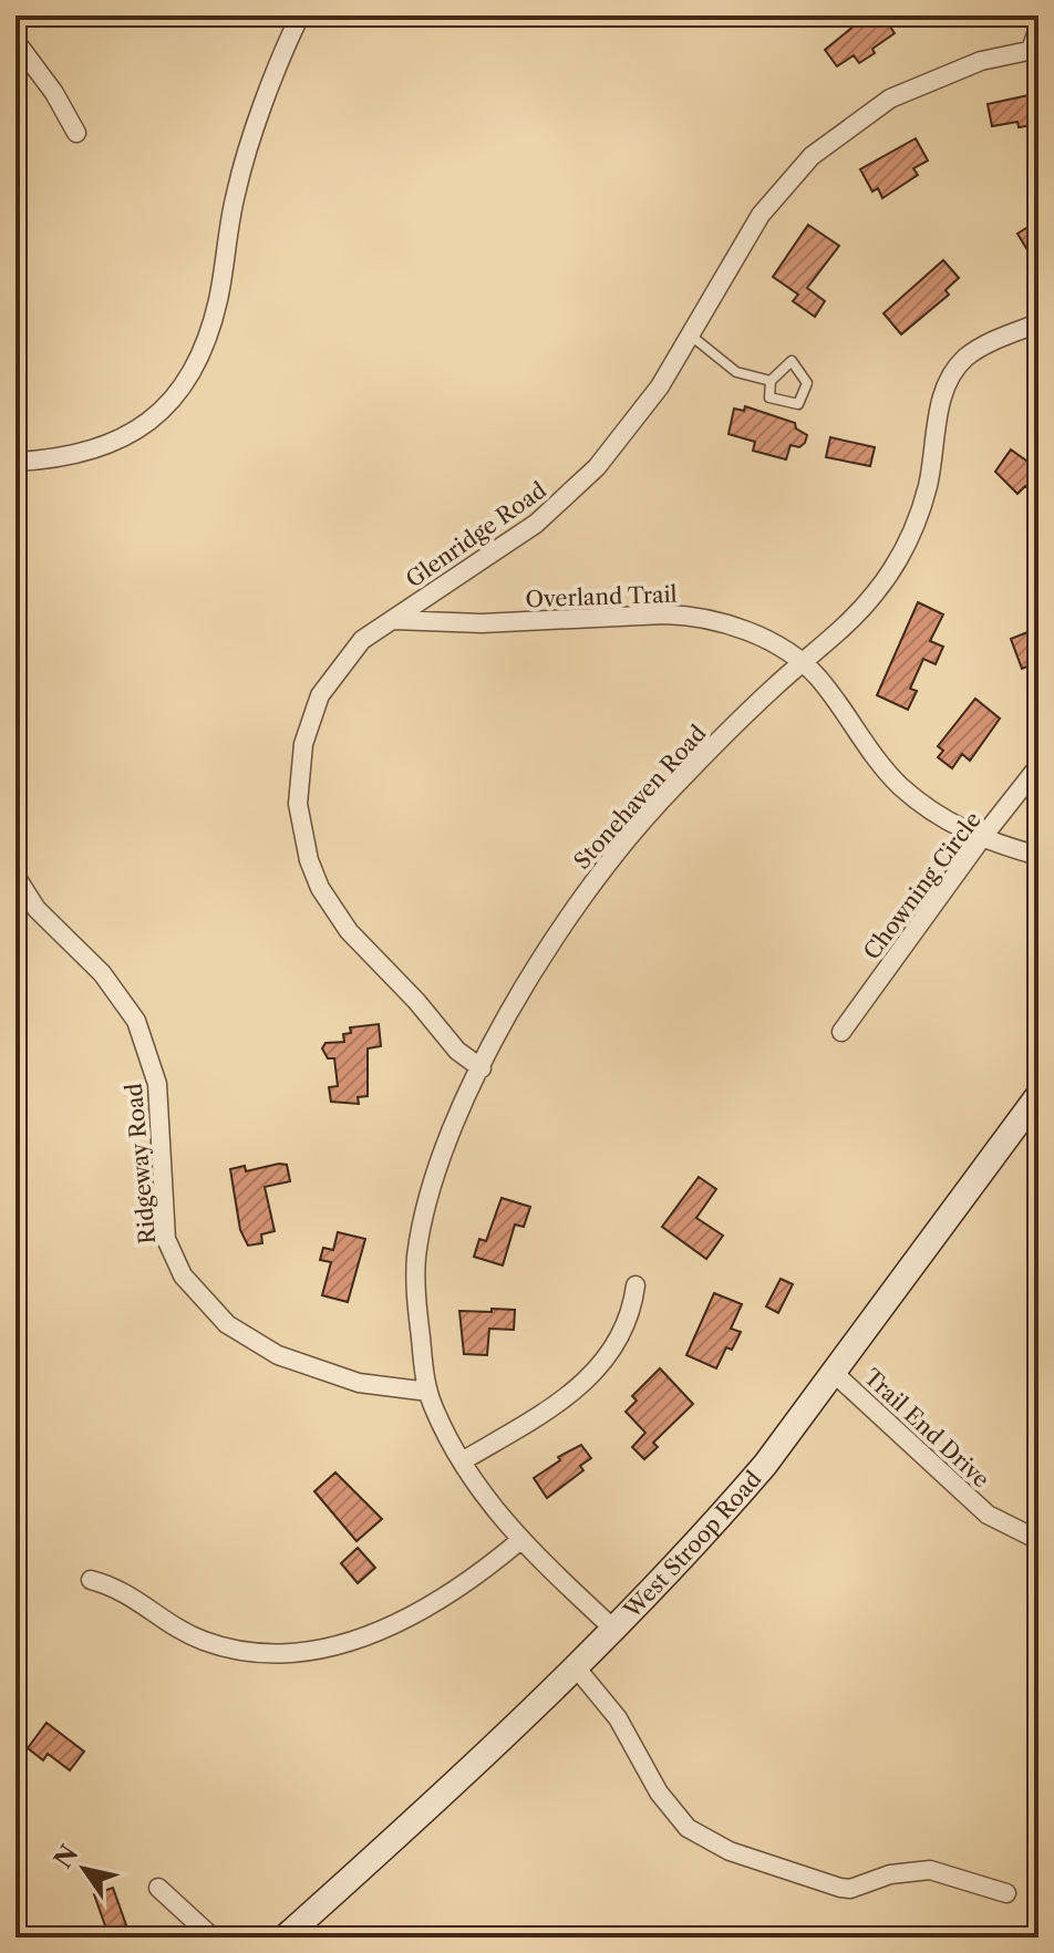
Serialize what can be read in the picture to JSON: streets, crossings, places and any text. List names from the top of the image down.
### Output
{
  "streets": {
    "main road": ["West Stroop Road"],
    "street": [
      "Glenridge Road",
      "Overland Trail",
      "Stonehaven Road",
      "Chowning Circle",
      "Ridgeway Road",
      "Trail End Drive"
    ]
  },
  "crossings": [
    ["Glenridge Road", "Overland Trail"],
    ["Glenridge Road", "Stonehaven Road"],
    ["Overland Trail", "Stonehaven Road"],
    ["Overland Trail", "Chowning Circle"],
    ["Stonehaven Road", "Ridgeway Road"],
    ["Trail End Drive", "West Stroop Road"]
  ],
  "north": "top left"
}
